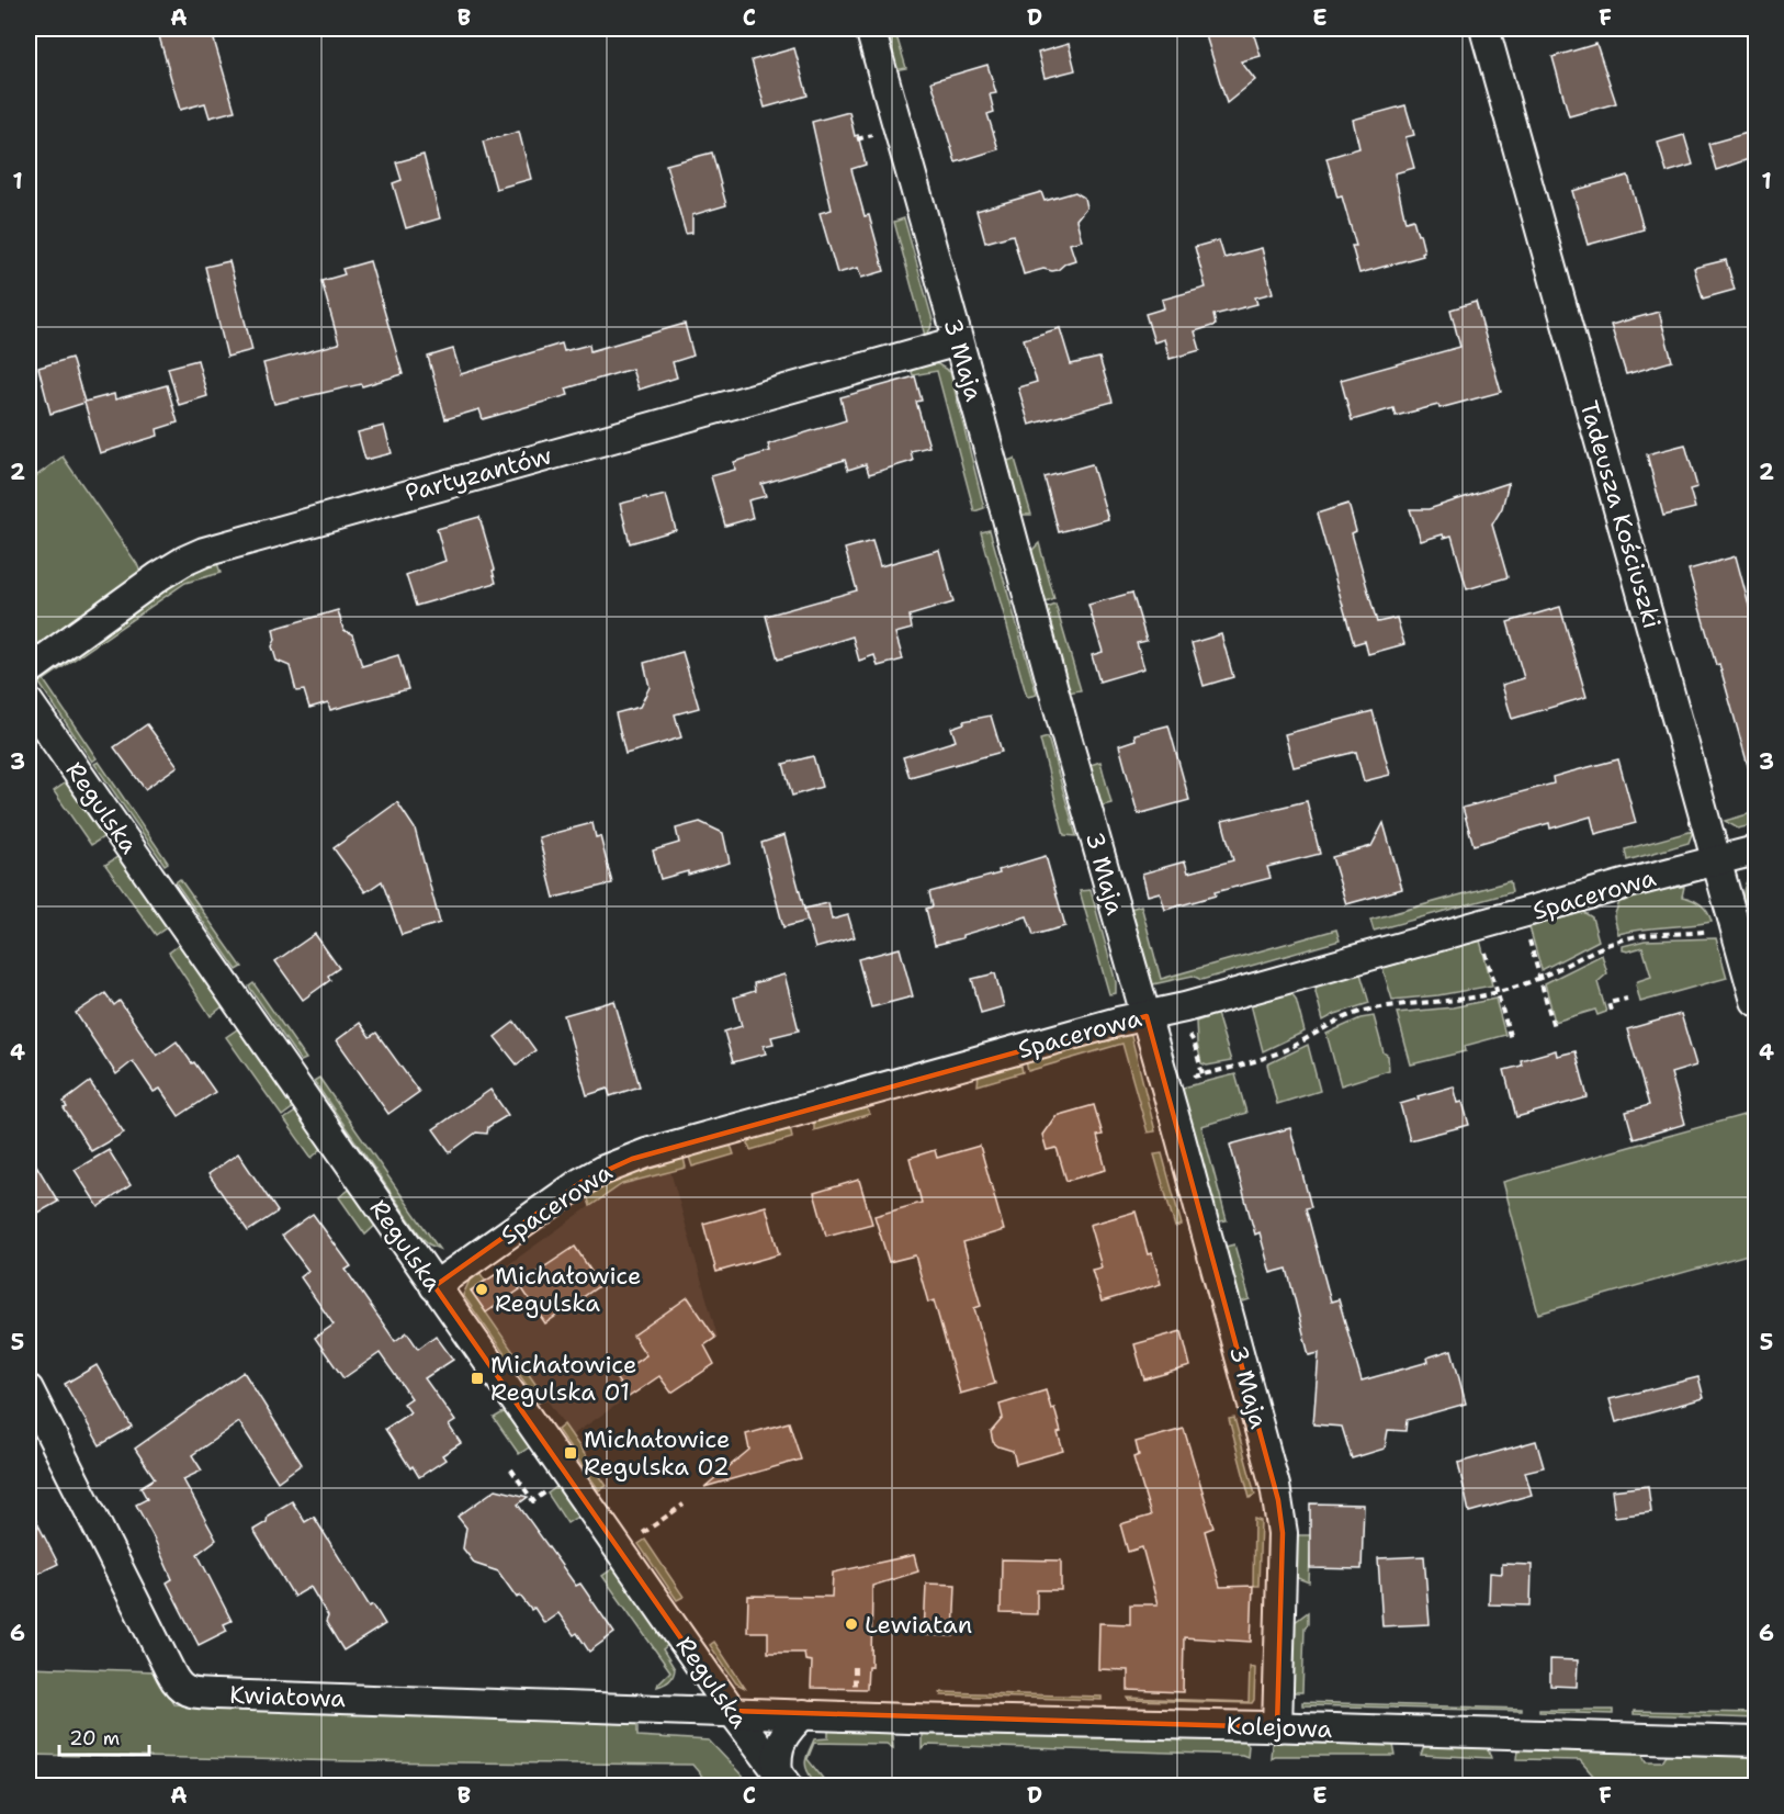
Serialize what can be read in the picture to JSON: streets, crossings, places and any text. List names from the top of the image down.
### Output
{
  "streets": {
    "street": [
      "3 Maja",
      "Partyzantów",
      "Tadeusza Kościuszki",
      "Regulska",
      "Spacerowa",
      "Kwiatowa",
      "Kolejowa"
    ]
  },
  "crossings": [
    ["3 Maja", "Partyzantów"],
    ["3 Maja", "Spacerowa"],
    ["3 Maja", "Kolejowa"],
    ["Tadeusza Kościuszki", "Spacerowa"],
    ["Regulska", "Spacerowa"],
    ["Regulska", "Kwiatowa"],
    ["Regulska", "Kolejowa"],
    ["Kwiatowa", "Kolejowa"]
  ],
  "places": {
    "other": ["Michałowice Regulska", "Lewiatan"],
    "transit": ["Michałowice Regulska 01", "Michałowice Regulska 02"]
  },
  "scale_bar": "20 m",
  "grid": {
    "columns": [
      "A",
      "B",
      "C",
      "D",
      "E",
      "F"
    ],
    "rows": [
      "1",
      "2",
      "3",
      "4",
      "5",
      "6"
    ]
  }
}
